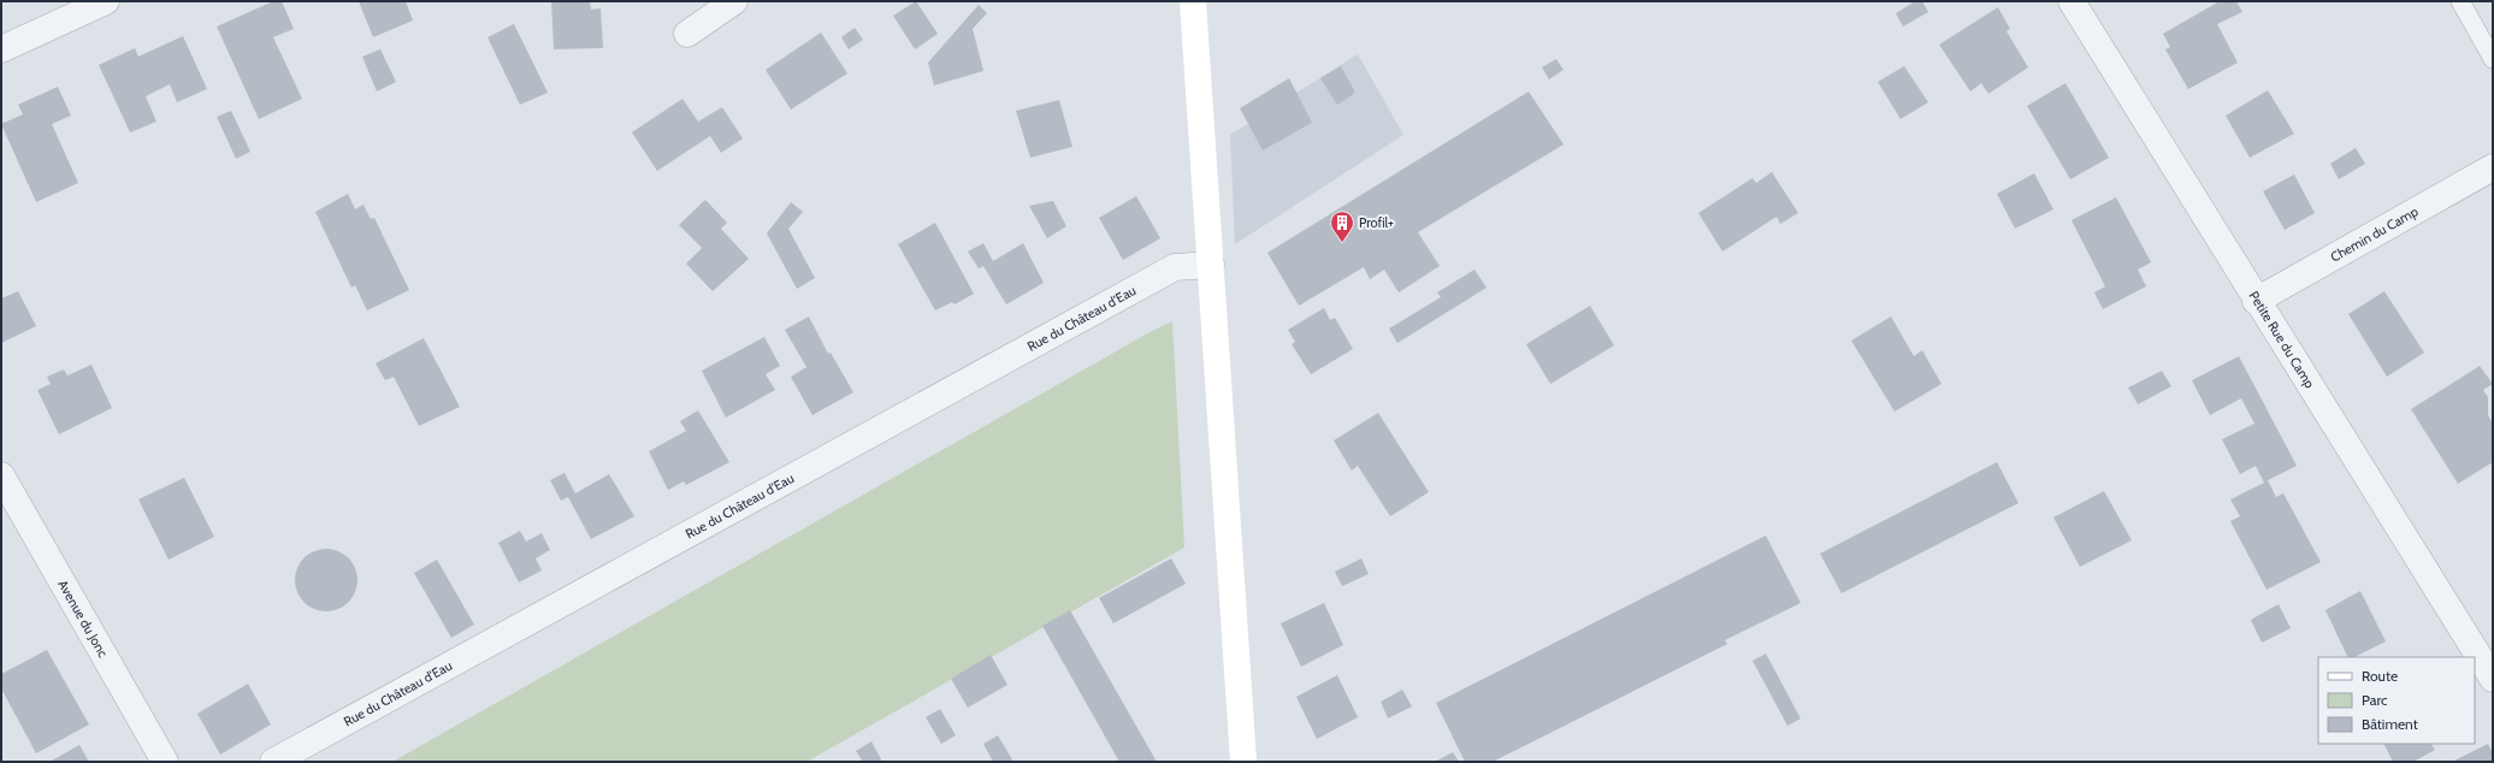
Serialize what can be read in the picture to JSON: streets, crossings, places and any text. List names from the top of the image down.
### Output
{
  "streets": {
    "street": [
      "Chemin du Camp",
      "Rue du Château d'Eau",
      "Petite Rue du Camp",
      "Avenue du Jonc"
    ]
  },
  "crossings": [
    ["Chemin du Camp", "Petite Rue du Camp"]
  ],
  "places": {
    "building": ["Profil+"]
  },
  "legend": ["Route", "Parc", "Bâtiment"]
}
